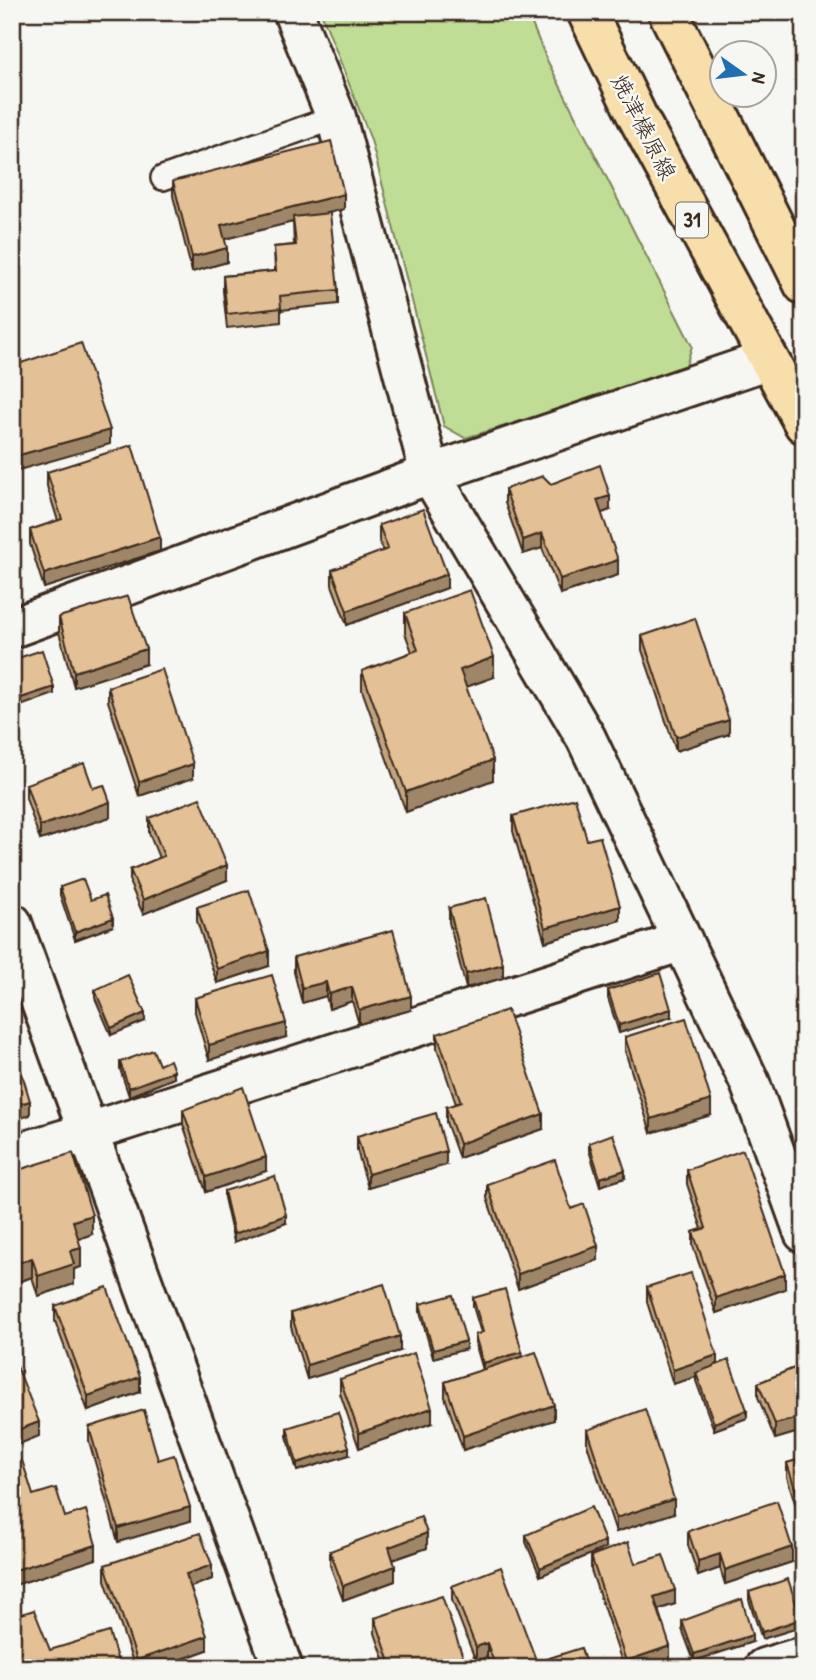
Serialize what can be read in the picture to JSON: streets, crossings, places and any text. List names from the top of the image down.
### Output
{
  "streets": {
    "main road": ["焼津榛原線", "31"]
  },
  "north": "right"
}
